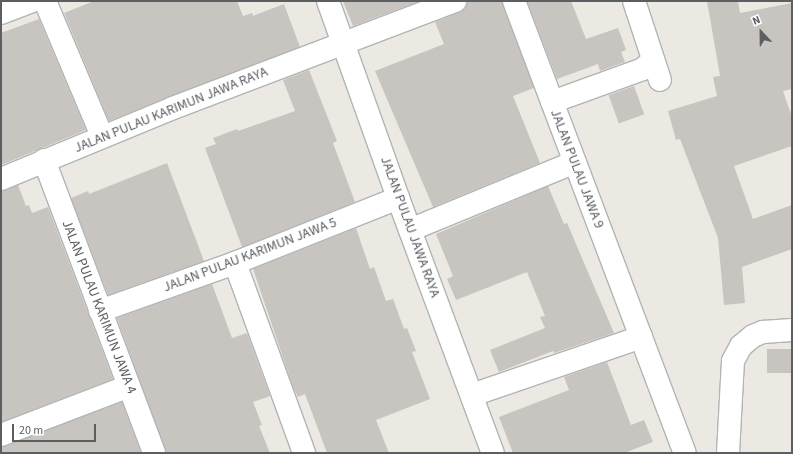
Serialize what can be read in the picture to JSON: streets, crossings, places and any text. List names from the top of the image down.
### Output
{
  "streets": {
    "street": [
      "JALAN PULAU KARIMUN JAWA RAYA",
      "JALAN PULAU JAWA 9",
      "JALAN PULAU JAWA RAYA",
      "JALAN PULAU KARIMUN JAWA 5",
      "JALAN PULAU KARIMUN JAWA 4"
    ]
  },
  "crossings": [
    ["JALAN PULAU KARIMUN JAWA RAYA", "JALAN PULAU JAWA RAYA"],
    ["JALAN PULAU KARIMUN JAWA RAYA", "JALAN PULAU KARIMUN JAWA 4"],
    ["JALAN PULAU JAWA RAYA", "JALAN PULAU KARIMUN JAWA 5"],
    ["JALAN PULAU KARIMUN JAWA 5", "JALAN PULAU KARIMUN JAWA 4"]
  ],
  "scale_bar": "20 m",
  "north": "top"
}
